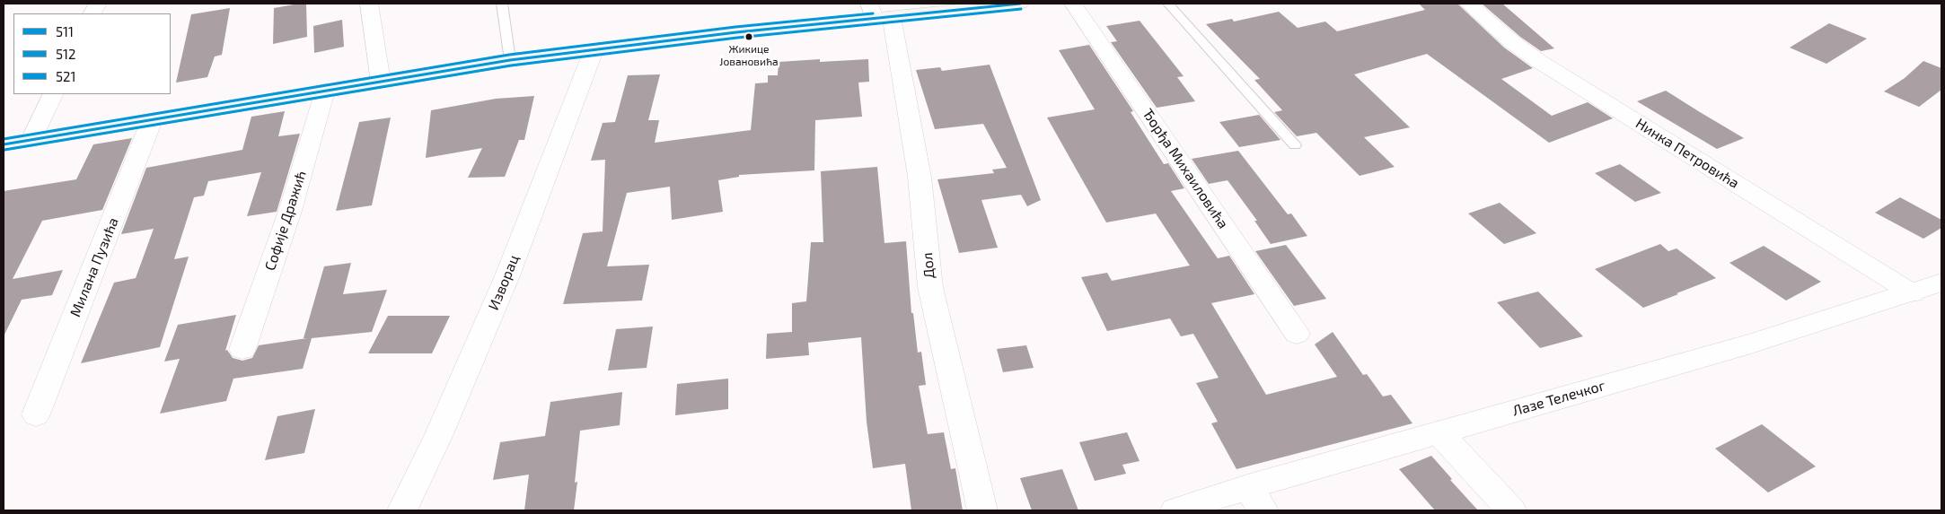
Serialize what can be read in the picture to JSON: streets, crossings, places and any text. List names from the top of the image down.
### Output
{
  "streets": {
    "street": [
      "Нинка Петровића",
      "Ђорђа Михаиловића",
      "Софије Дражић",
      "Дол",
      "Милана Пузића",
      "Изворац",
      "Лазе Телечког"
    ]
  },
  "crossings": [
    ["Нинка Петровића", "Лазе Телечког"]
  ],
  "places": ["Жикице Јовановића"],
  "lines": ["transit line 511", "transit line 512", "transit line 521"],
  "legend": ["511", "512", "521"]
}
